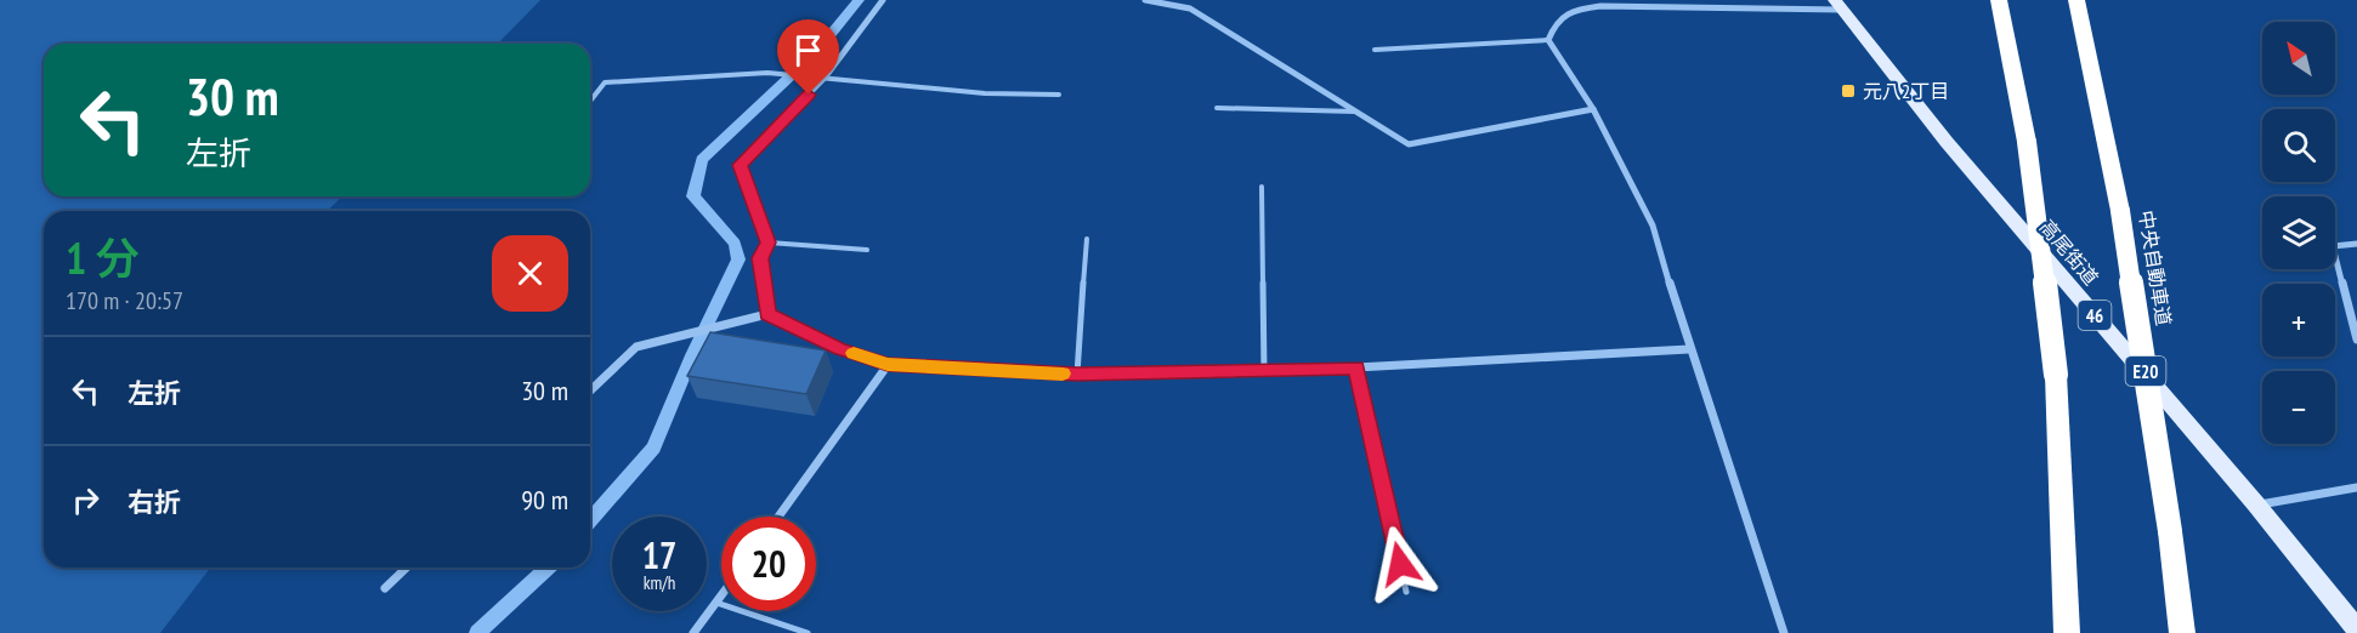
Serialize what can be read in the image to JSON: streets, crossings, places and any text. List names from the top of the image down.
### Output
{
  "streets": {
    "highway": ["中央自動車道", "E20"],
    "main road": ["高尾街道", "46"]
  },
  "places": {
    "transit": ["元八2丁目"]
  },
  "north": "top left",
  "page": {
    "map_buttons": ["+", "−"],
    "turn": ["30 m", "左折"],
    "heading": ["1 分", "170 m · 20:57"],
    "list": [
      {
        "name": "左折",
        "value": "30 m"
      },
      {
        "name": "右折",
        "value": "90 m"
      }
    ],
    "speed": "17 km/h",
    "limit": "20"
  }
}
